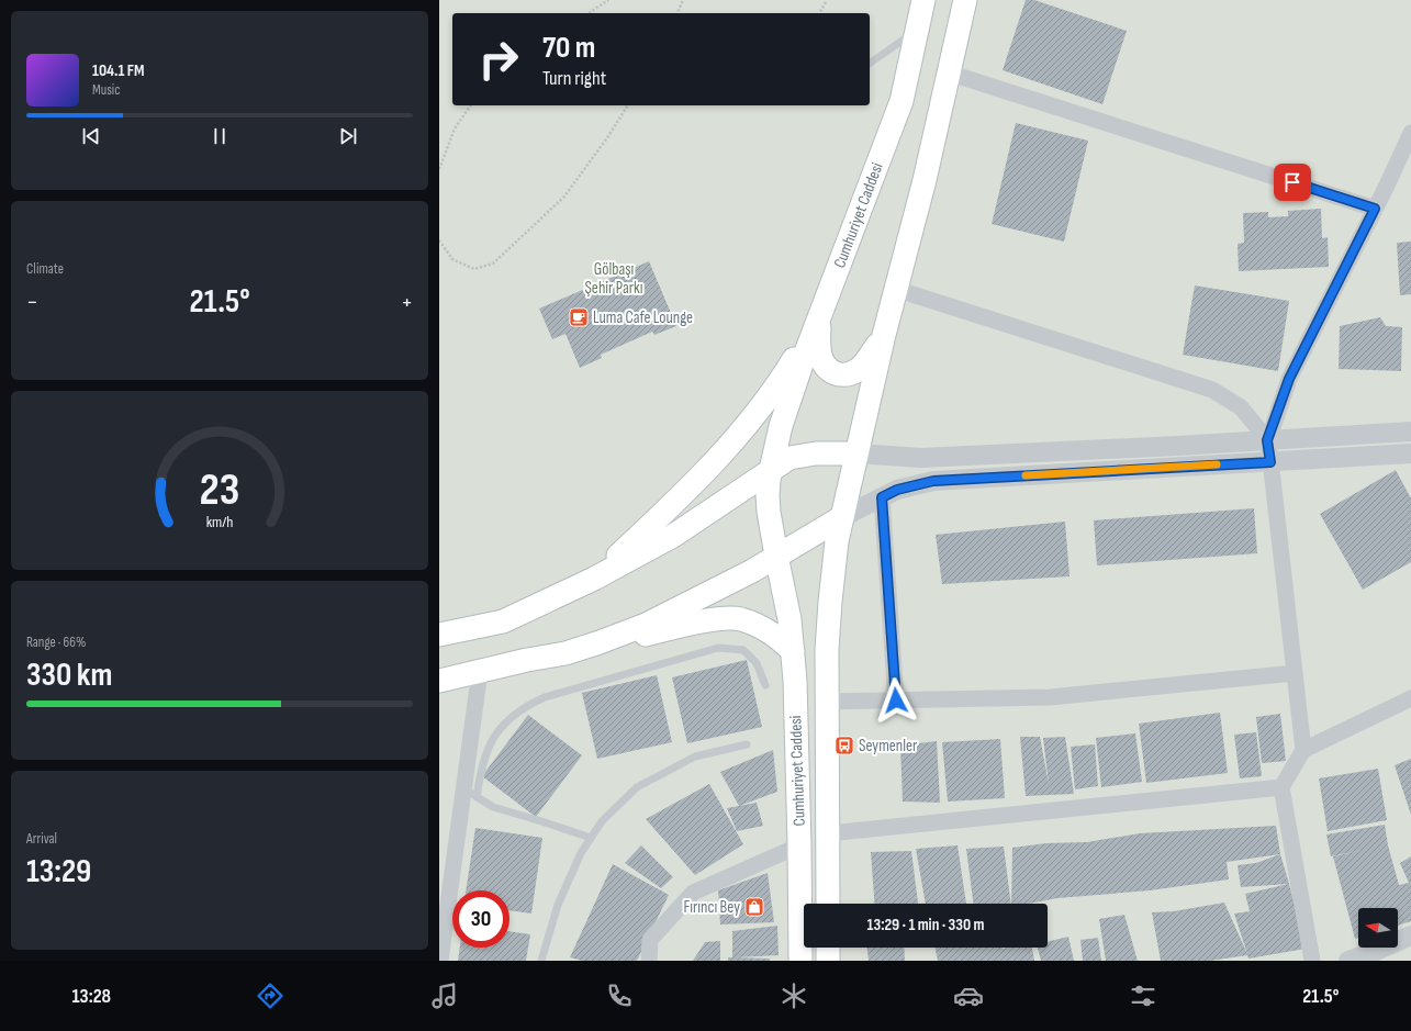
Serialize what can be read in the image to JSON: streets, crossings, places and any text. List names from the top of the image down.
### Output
{
  "streets": {
    "main road": ["Cumhuriyet Caddesi"]
  },
  "parks": ["Gölbaşı Şehir Parkı"],
  "places": {
    "cafe": ["Luma Cafe Lounge"],
    "bus stop": ["Seymenler"],
    "shop": ["Fırıncı Bey"]
  },
  "north": "left",
  "page": {
    "turn": ["70 m", "Turn right"],
    "song": ["104.1 FM", "Music"],
    "tile": [
      "Climate",
      ["Range · 66%", "330 km"],
      ["Arrival", "13:29"]
    ],
    "heat": ["−", "21.5°", "+"],
    "limit": "30",
    "trip": "13:29 · 1 min · 330 m",
    "tabs": ["13:28", "21.5°"],
    "gauge": ["23", "km/h"]
  }
}
